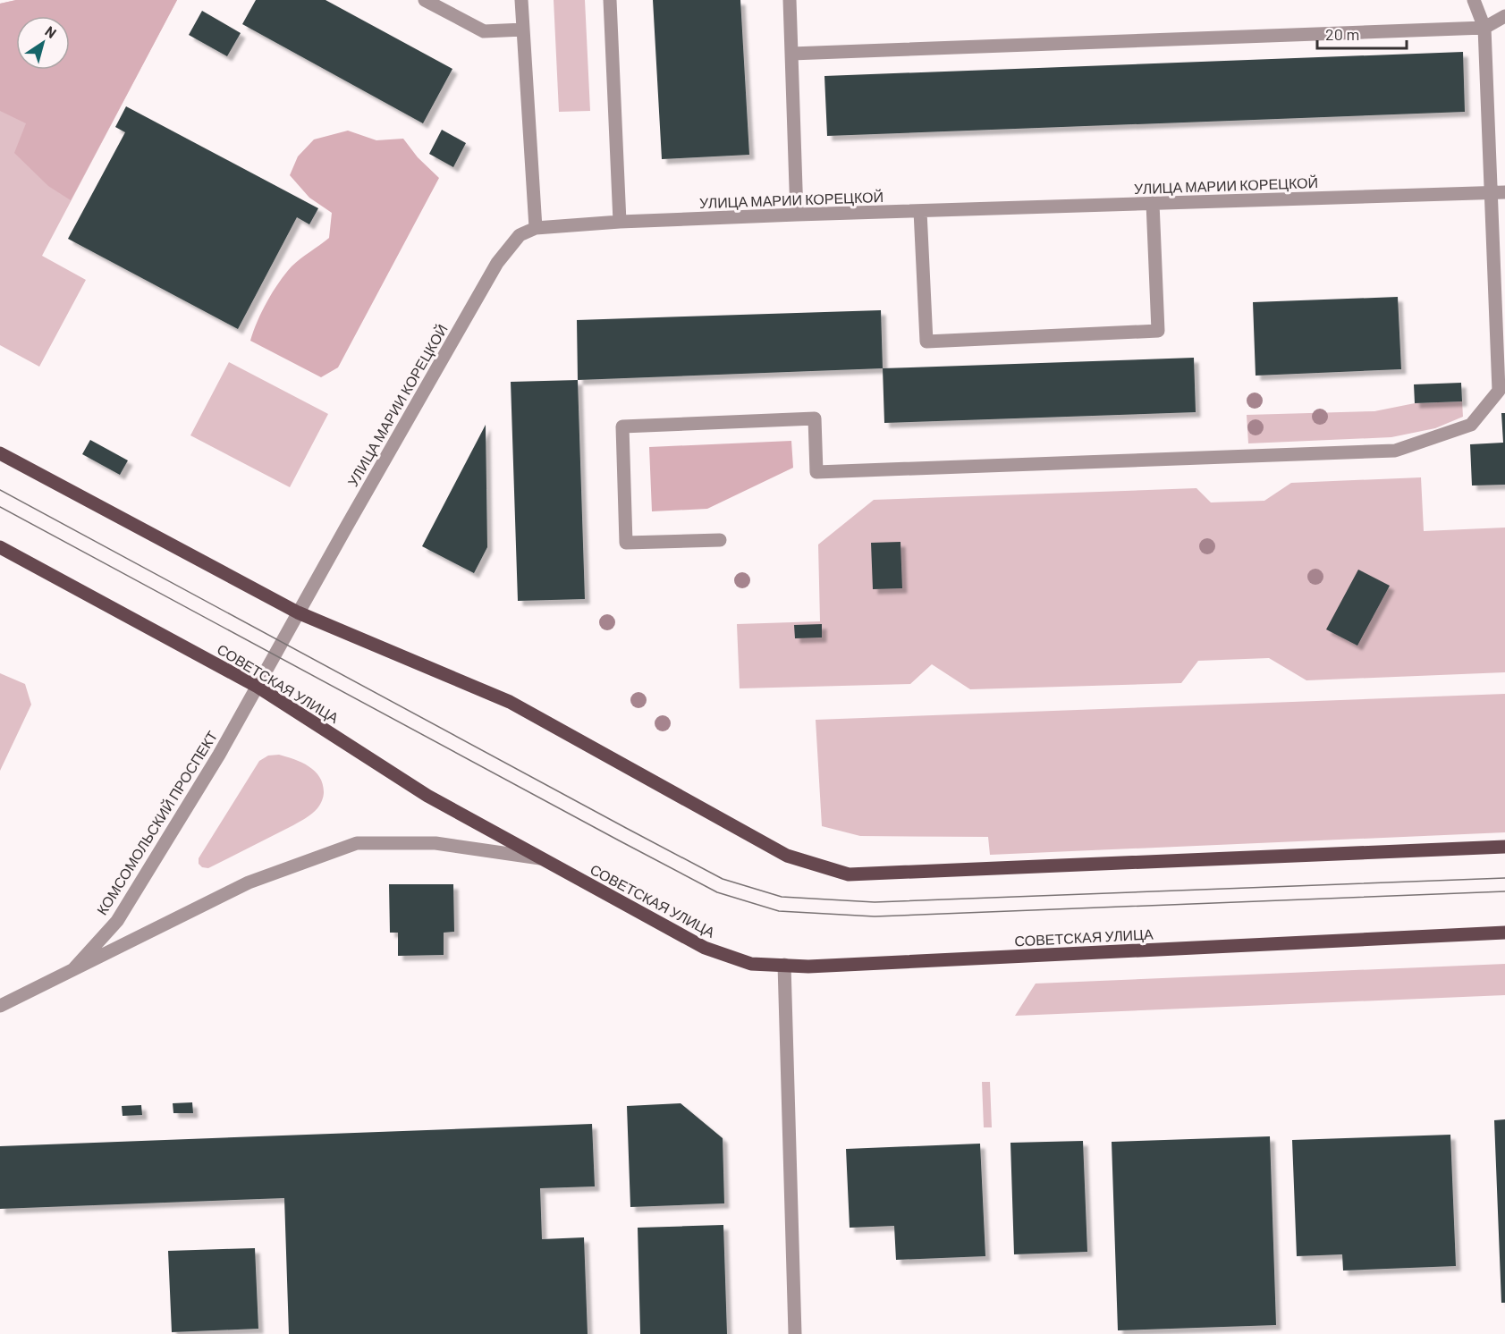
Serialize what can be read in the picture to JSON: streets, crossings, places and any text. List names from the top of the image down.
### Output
{
  "streets": {
    "main road": ["СОВЕТСКАЯ УЛИЦА"],
    "street": ["УЛИЦА МАРИИ КОРЕЦКОЙ", "КОМСОМОЛЬСКИЙ ПРОСПЕКТ"]
  },
  "crossings": [
    ["УЛИЦА МАРИИ КОРЕЦКОЙ", "СОВЕТСКАЯ УЛИЦА"],
    ["УЛИЦА МАРИИ КОРЕЦКОЙ", "КОМСОМОЛЬСКИЙ ПРОСПЕКТ"],
    ["СОВЕТСКАЯ УЛИЦА", "КОМСОМОЛЬСКИЙ ПРОСПЕКТ"]
  ],
  "scale_bar": "20 m",
  "north": "top right"
}
